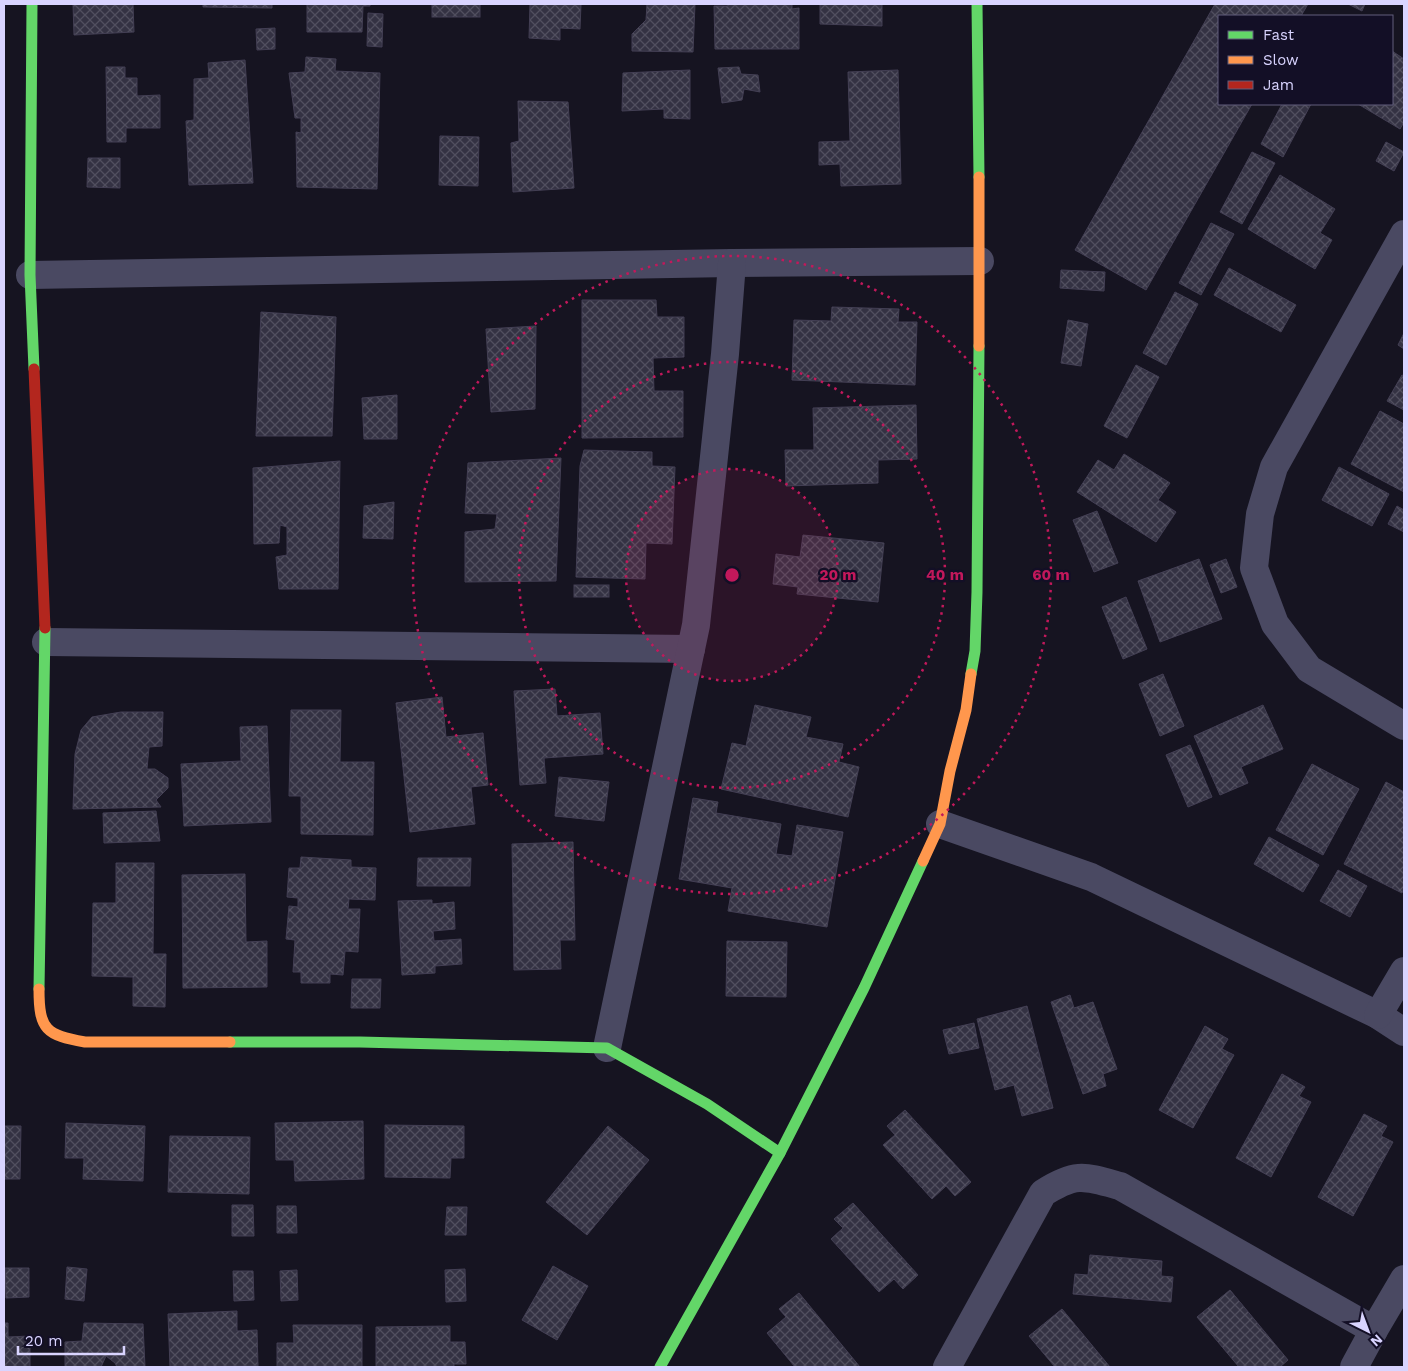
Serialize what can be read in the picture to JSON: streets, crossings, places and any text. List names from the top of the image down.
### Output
{
  "legend": ["Fast", "Slow", "Jam"],
  "scale_bar": "20 m",
  "north": "bottom right",
  "rings": ["20 m", "40 m", "60 m"]
}
